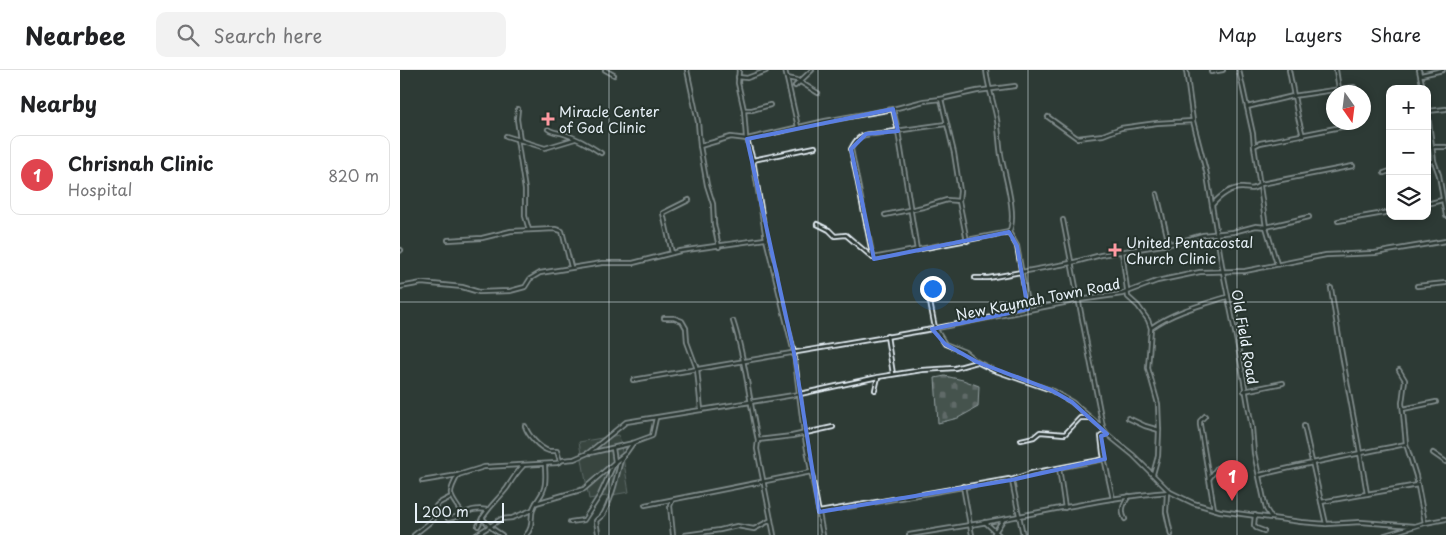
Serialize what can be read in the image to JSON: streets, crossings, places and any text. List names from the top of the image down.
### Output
{
  "streets": {
    "street": ["New Kaymah Town Road", "Old Field Road"]
  },
  "crossings": [
    ["New Kaymah Town Road", "Old Field Road"]
  ],
  "places": {
    "health": ["Miracle Center of God Clinic", "United Pentacostal Church Clinic"]
  },
  "scale_bar": "200 m",
  "north": "bottom",
  "page": {
    "header": "Nearbee",
    "search": "Search here",
    "nav": ["Map", "Layers", "Share"],
    "heading": "Nearby",
    "map_buttons": ["+", "−"],
    "list": [
      {
        "mark": "1",
        "name": "Chrisnah Clinic",
        "note": "Hospital",
        "value": "820 m"
      }
    ],
    "pins": "1",
    "scale": "200 m"
  }
}
